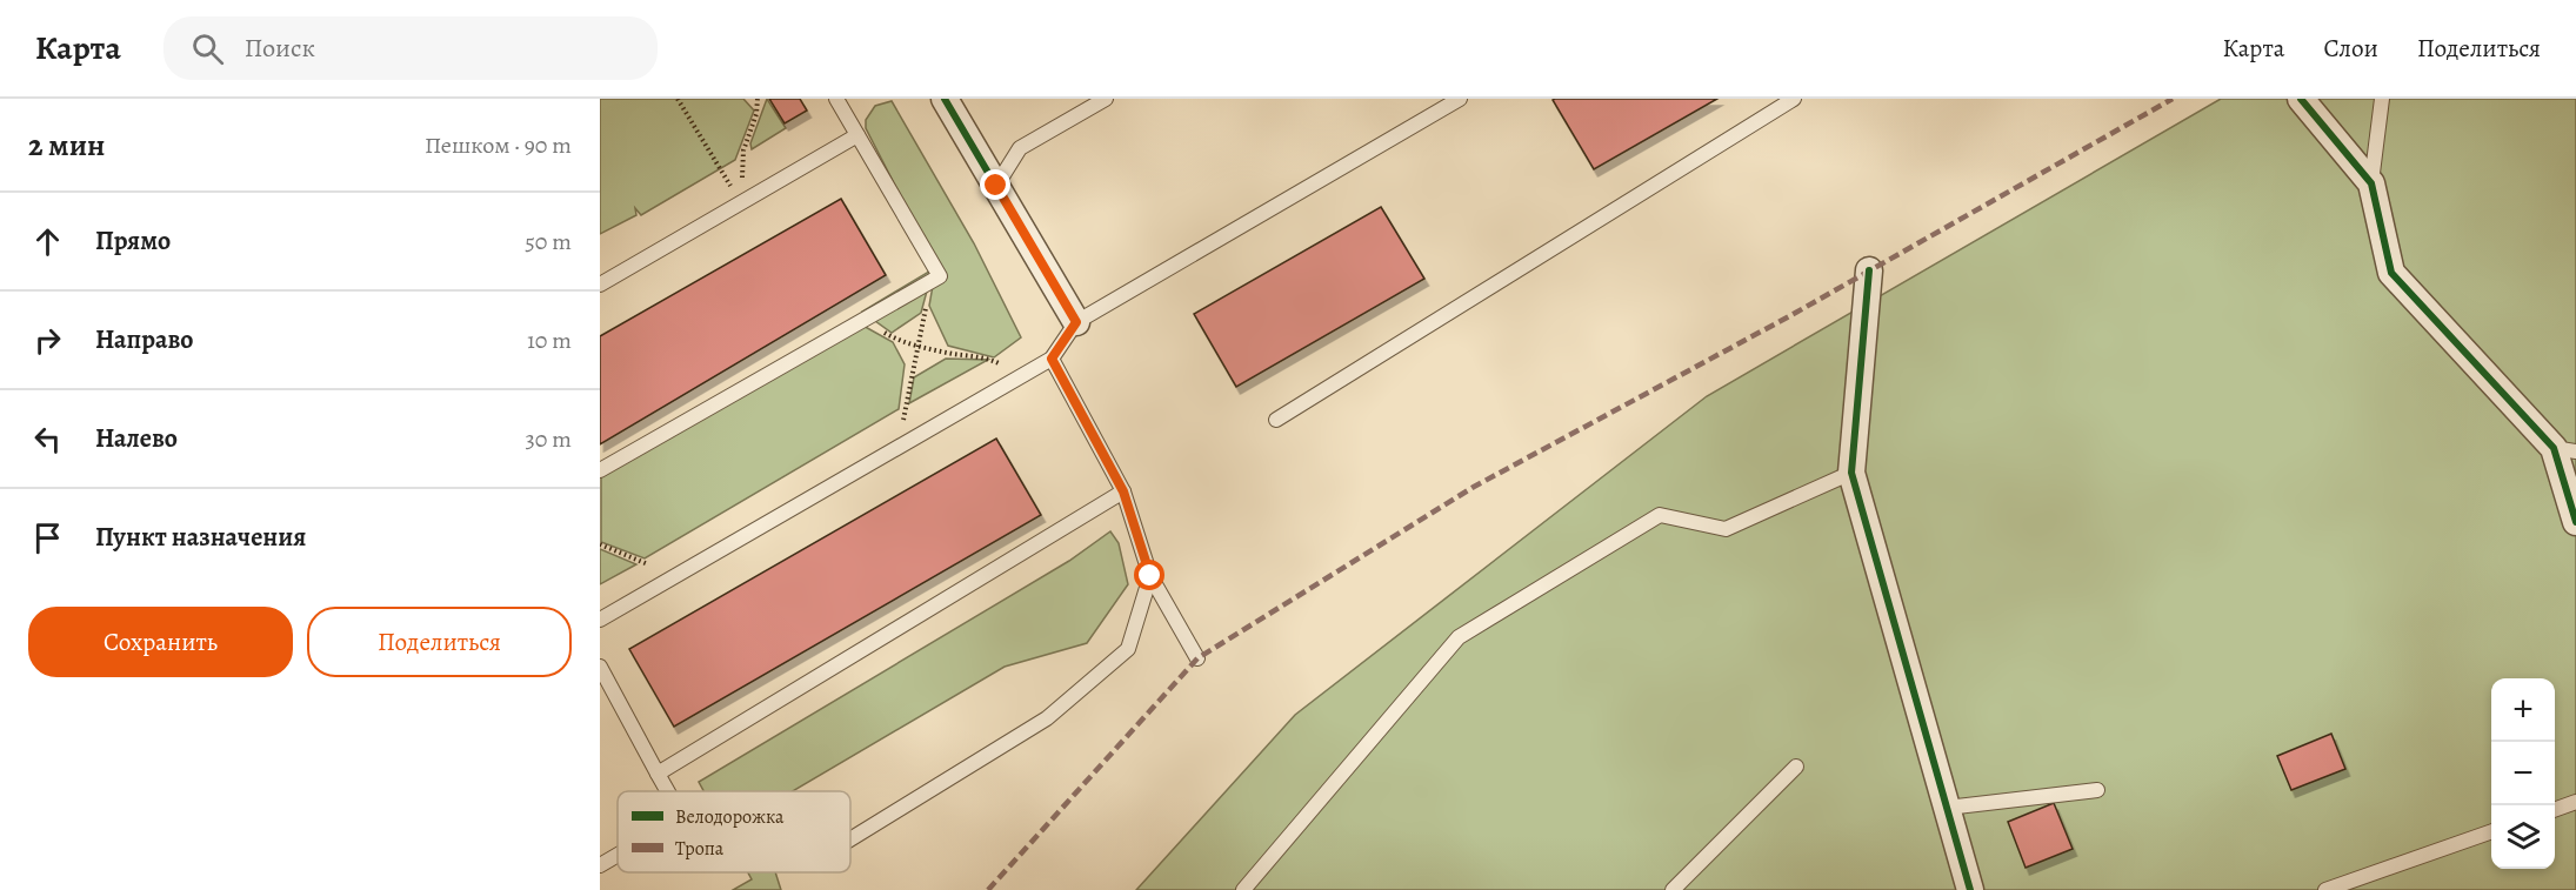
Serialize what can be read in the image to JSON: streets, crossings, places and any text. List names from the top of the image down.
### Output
{
  "legend": ["Велодорожка", "Тропа"],
  "page": {
    "header": "Карта",
    "search": "Поиск",
    "nav": ["Карта", "Слои", "Поделиться"],
    "heading": ["2 мин", "Пешком · 90 m"],
    "list": [
      ["Прямо", "50 m"],
      ["Направо", "10 m"],
      ["Налево", "30 m"],
      "Пункт назначения"
    ],
    "buttons": ["Сохранить", "Поделиться"],
    "map_buttons": ["+", "−"]
  }
}
